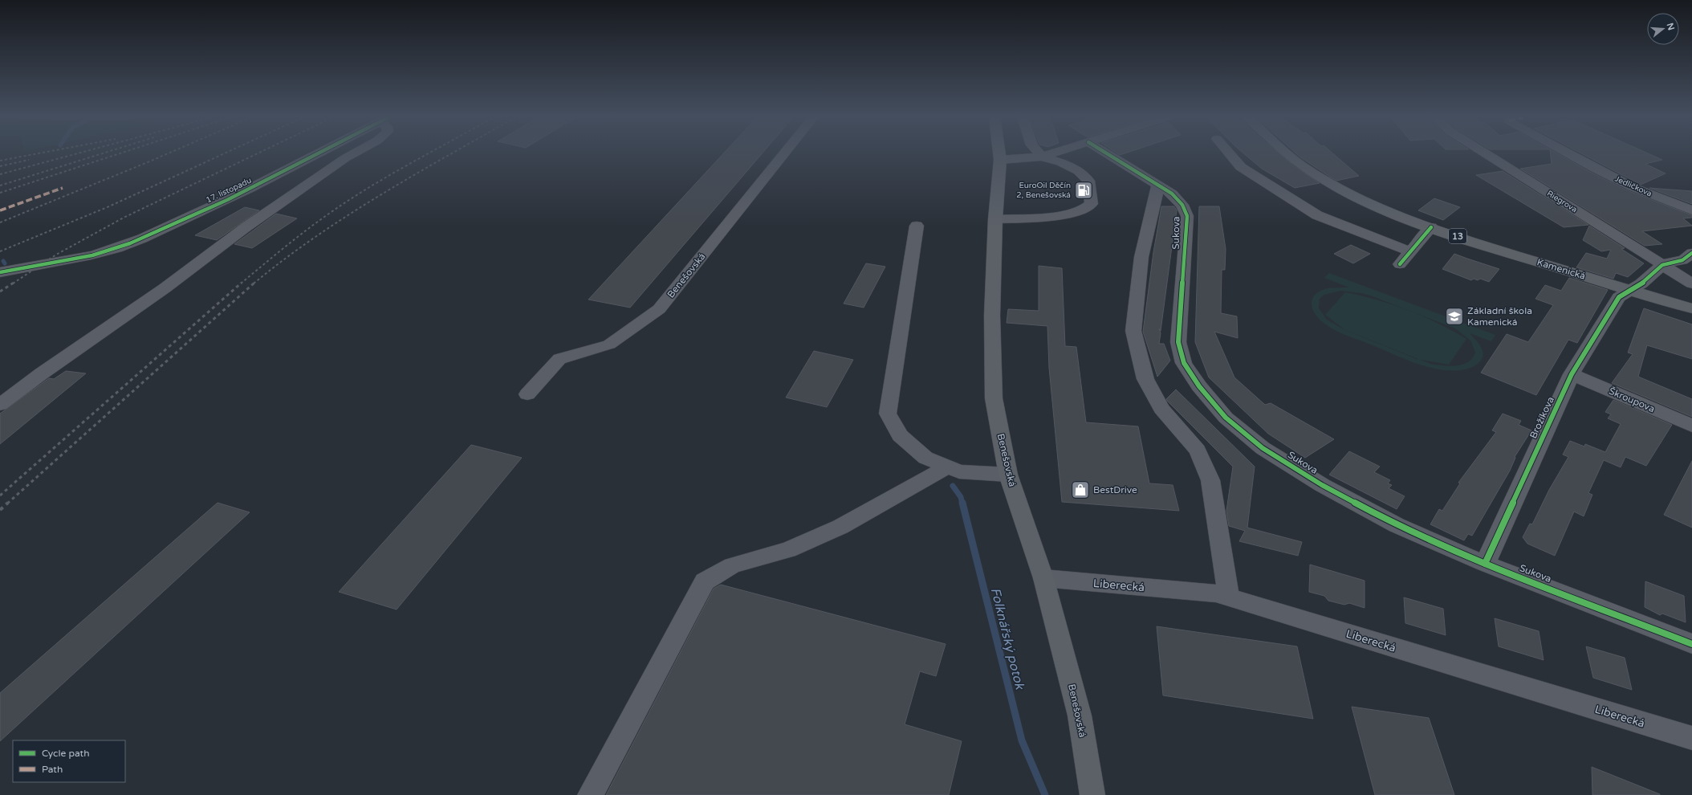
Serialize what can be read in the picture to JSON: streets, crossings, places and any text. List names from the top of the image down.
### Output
{
  "streets": {
    "main road": ["13", "Kamenická", "Benešovská"],
    "street": [
      "Jedličkova",
      "17. listopadu",
      "Riegrova",
      "Sukova",
      "Škroupova",
      "Brožíkova",
      "Liberecká"
    ]
  },
  "crossings": [
    ["Riegrova", "Brožíkova"],
    ["Sukova", "Brožíkova"],
    ["Kamenická", "Brožíkova"],
    ["Benešovská", "Liberecká"],
    ["Škroupova", "Brožíkova"]
  ],
  "water": ["Folknářský potok"],
  "places": {
    "fuel station": ["EuroOil Děčín 2, Benešovská"],
    "school or university": ["Základní škola Kamenická"],
    "shop": ["BestDrive"]
  },
  "legend": ["Cycle path", "Path"],
  "north": "right"
}
